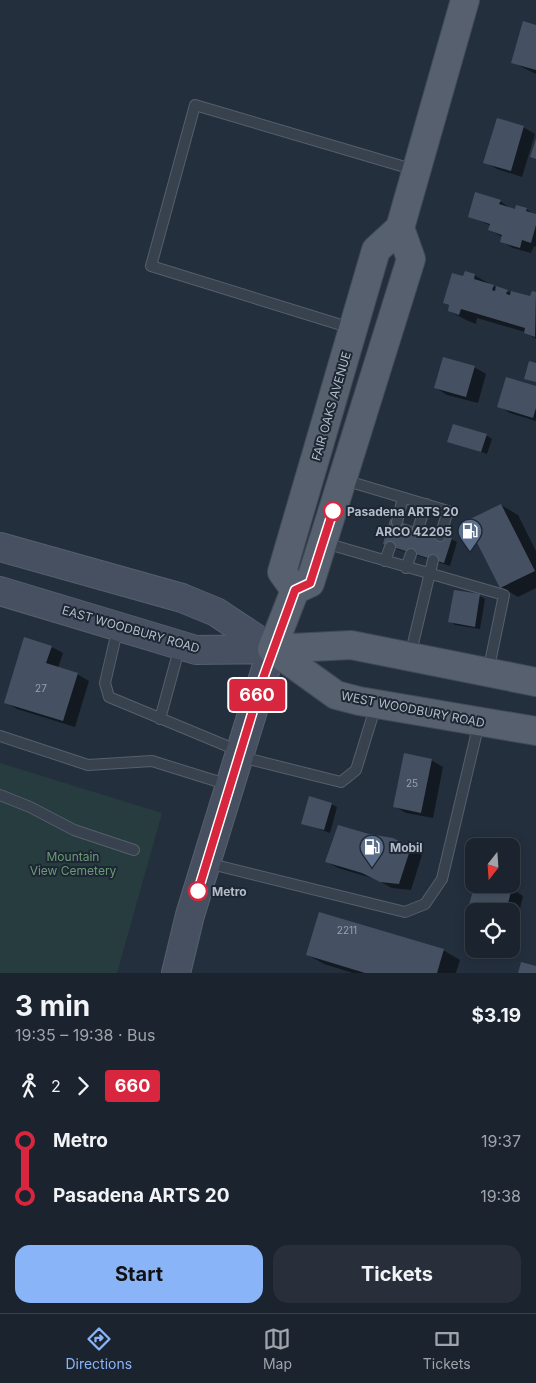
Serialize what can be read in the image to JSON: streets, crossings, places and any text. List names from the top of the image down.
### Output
{
  "streets": {
    "main road": ["FAIR OAKS AVENUE", "EAST WOODBURY ROAD", "WEST WOODBURY ROAD"]
  },
  "crossings": [
    ["EAST WOODBURY ROAD", "WEST WOODBURY ROAD"]
  ],
  "parks": ["Mountain View Cemetery"],
  "places": {
    "other": ["Pasadena ARTS 20", "Metro"],
    "fuel station": ["ARCO 42205", "Mobil"]
  },
  "lines": ["bus line 660"],
  "house_numbers": ["27", "25", "2211"],
  "north": "bottom",
  "page": {
    "on_map": "660",
    "heading": ["3 min", "19:35 – 19:38 · Bus", "$3.19"],
    "legs": ["2", "660"],
    "list": [
      {
        "name": "Metro",
        "value": "19:37"
      },
      {
        "name": "Pasadena ARTS 20",
        "value": "19:38"
      }
    ],
    "buttons": ["Start", "Tickets"],
    "tabs": ["Directions", "Map", "Tickets"]
  }
}
